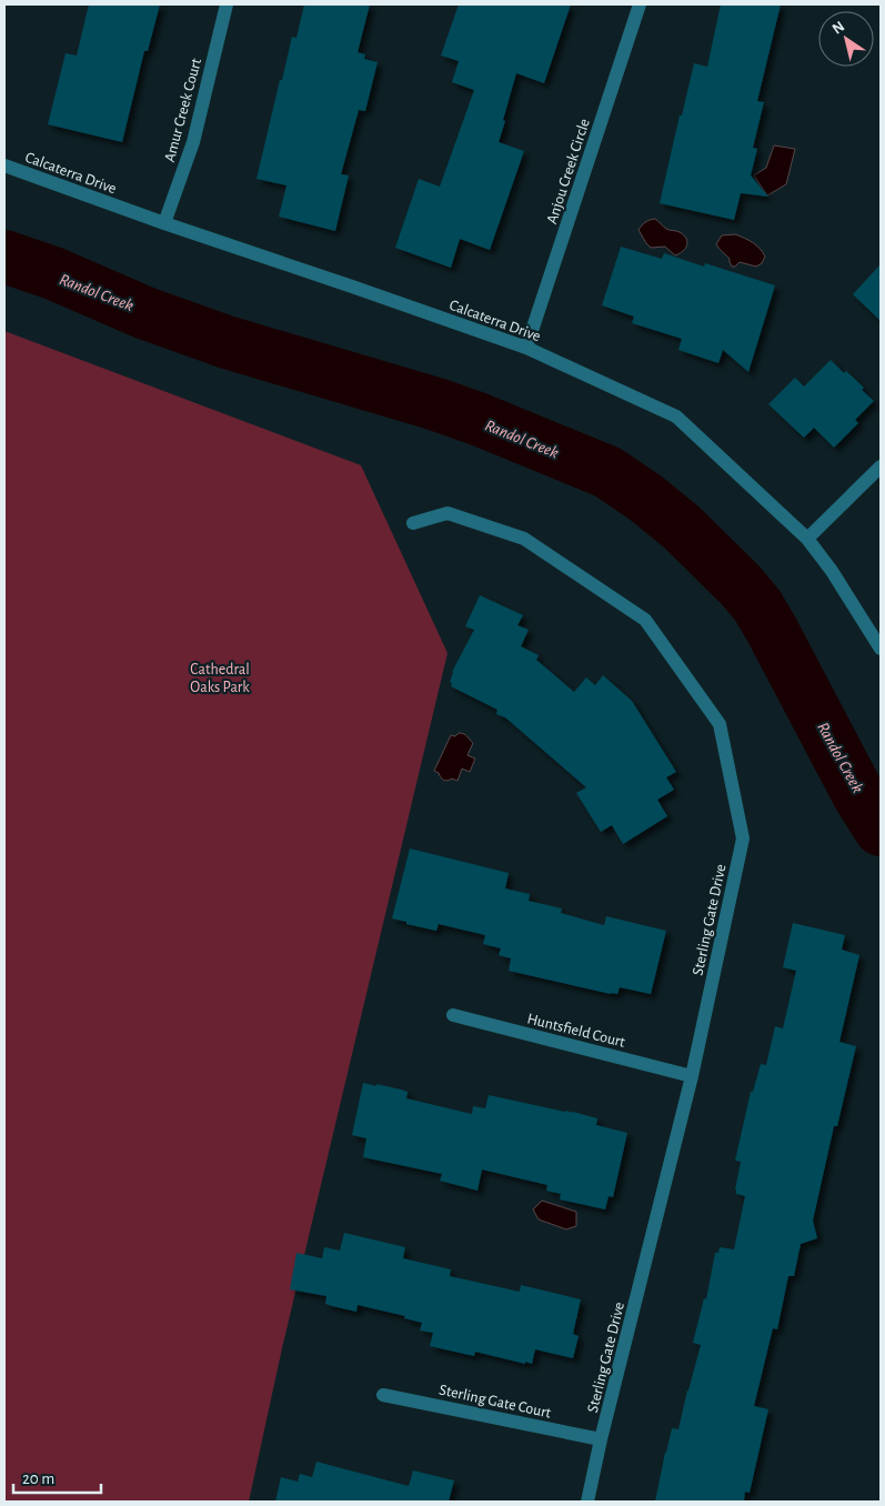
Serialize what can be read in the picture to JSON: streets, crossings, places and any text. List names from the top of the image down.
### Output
{
  "streets": {
    "street": [
      "Amur Creek Court",
      "Anjou Creek Circle",
      "Calcaterra Drive",
      "Sterling Gate Drive",
      "Huntsfield Court",
      "Sterling Gate Court"
    ]
  },
  "crossings": [
    ["Amur Creek Court", "Calcaterra Drive"],
    ["Anjou Creek Circle", "Calcaterra Drive"],
    ["Sterling Gate Drive", "Huntsfield Court"],
    ["Sterling Gate Drive", "Sterling Gate Court"]
  ],
  "water": ["Randol Creek"],
  "parks": ["Cathedral Oaks Park"],
  "scale_bar": "20 m",
  "north": "top left"
}
